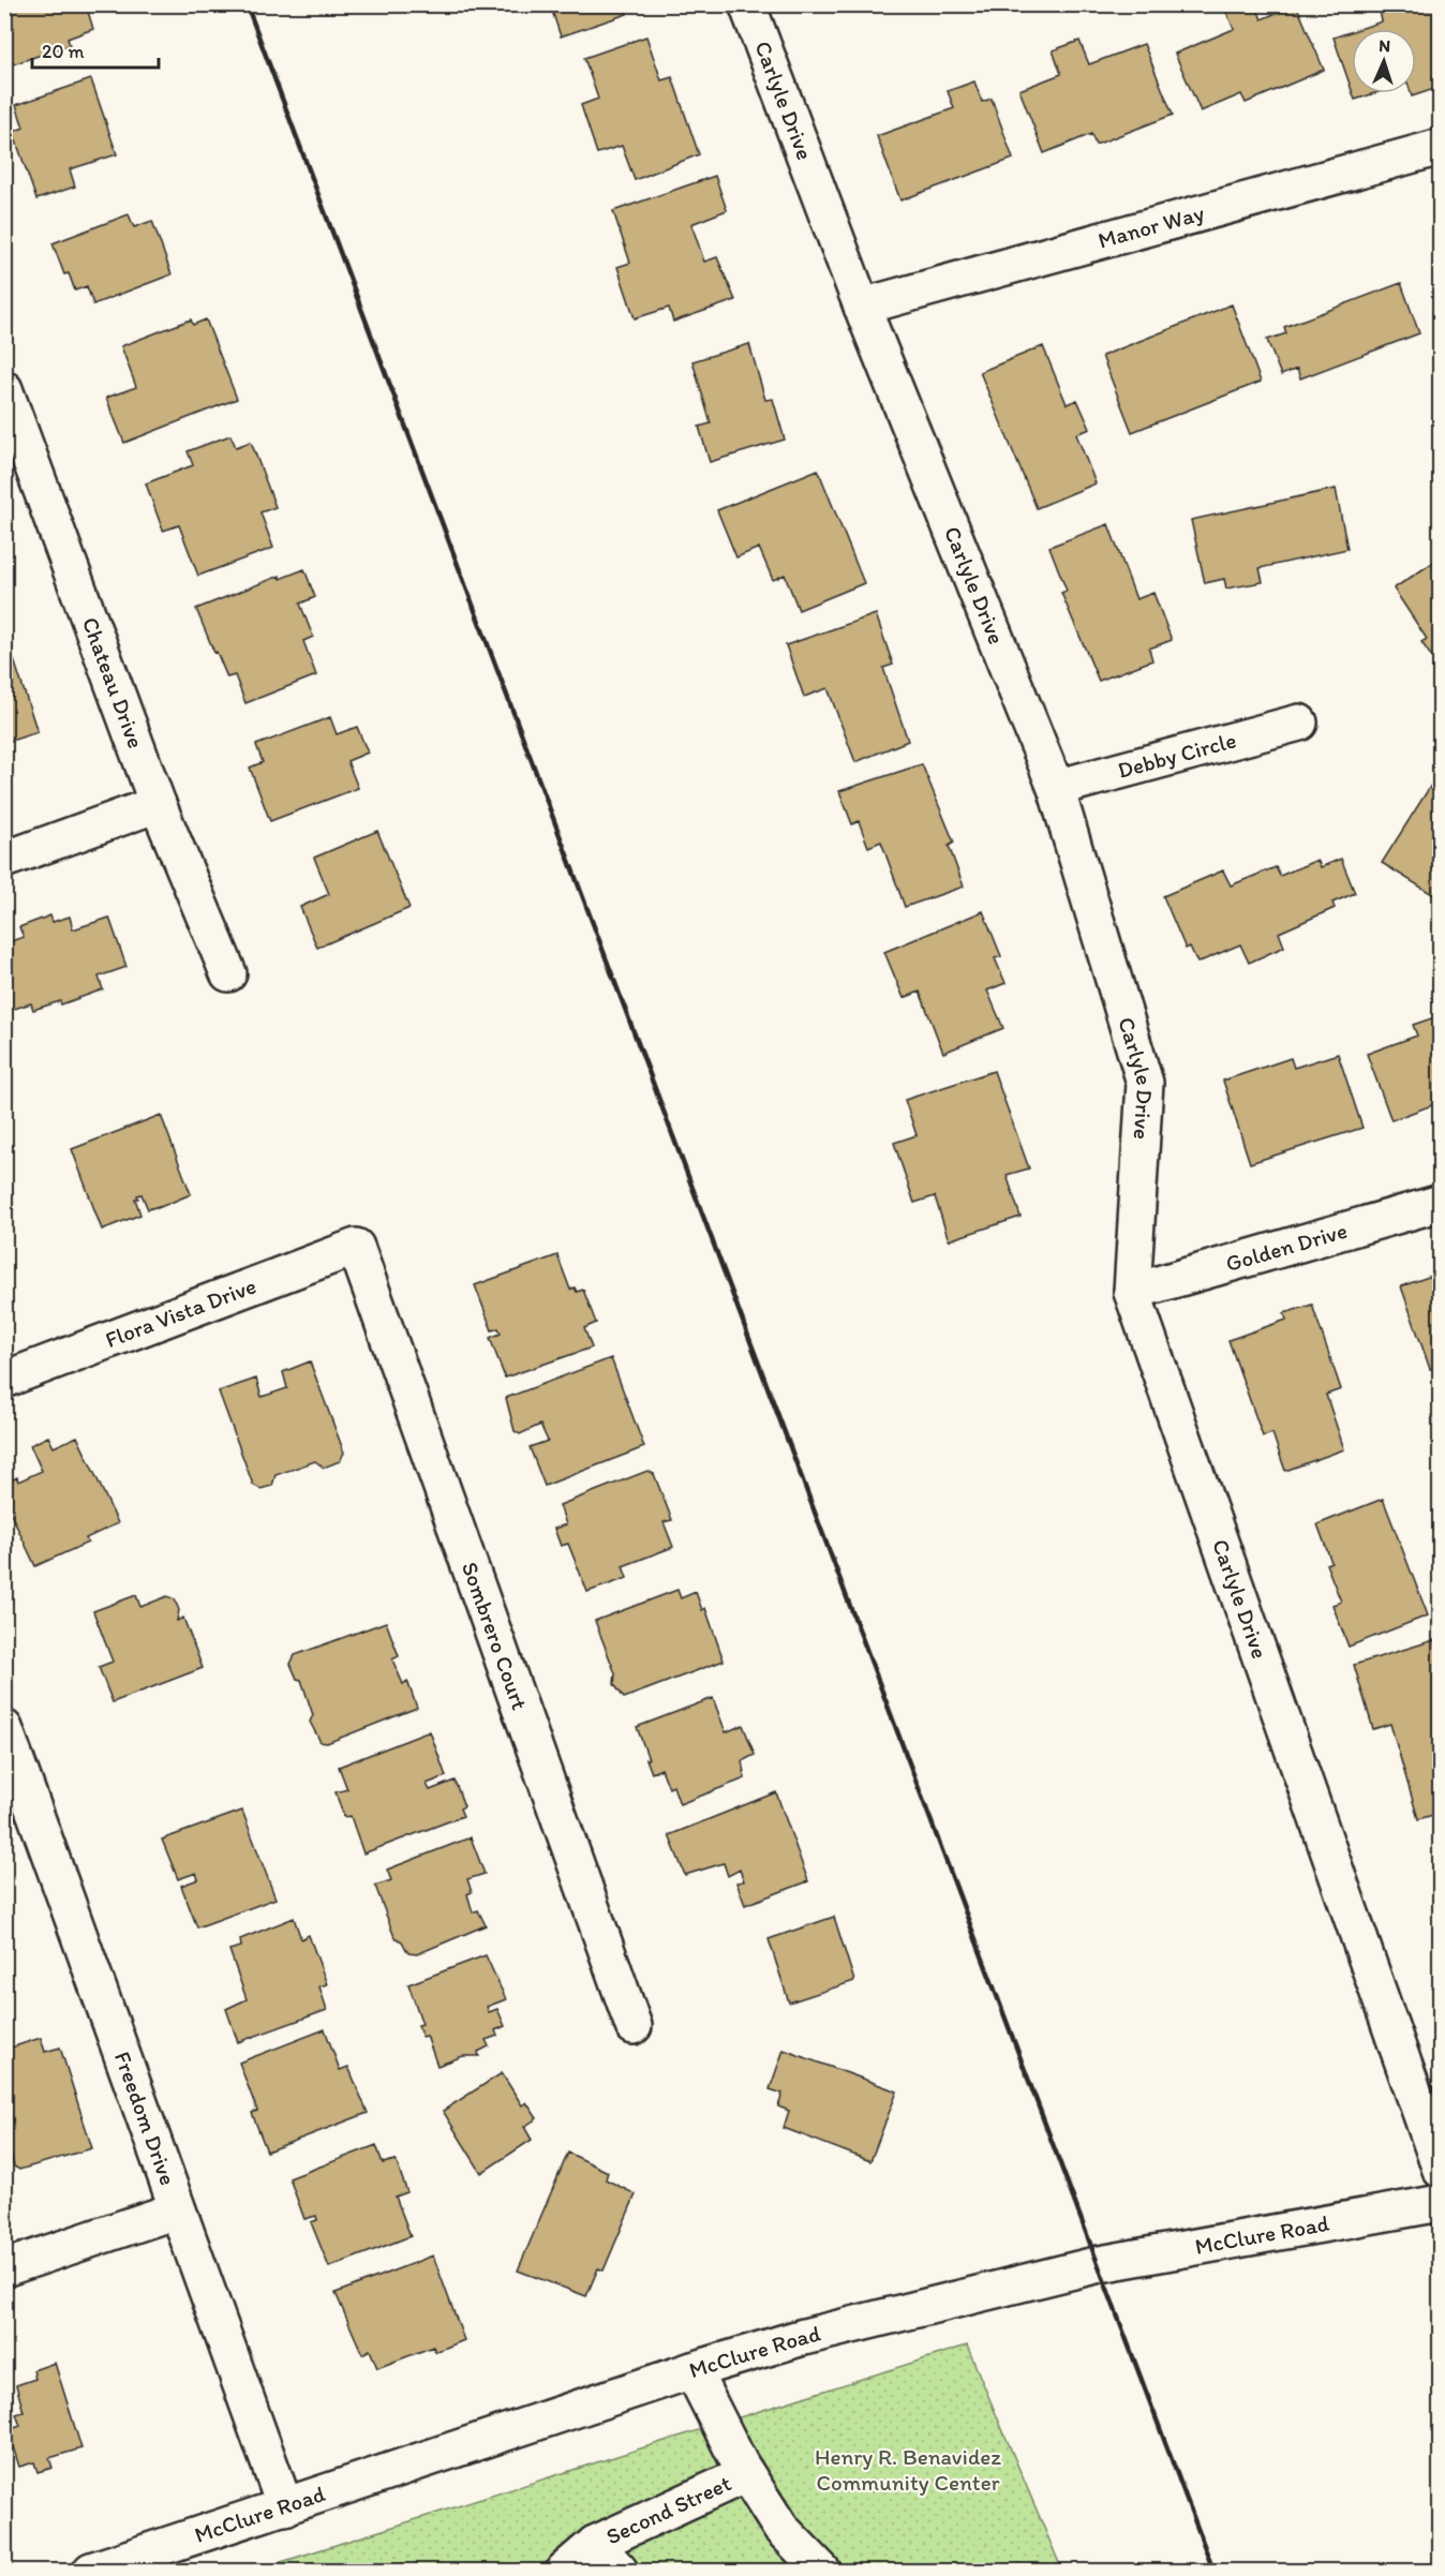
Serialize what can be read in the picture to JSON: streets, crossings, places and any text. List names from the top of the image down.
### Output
{
  "streets": {
    "street": [
      "Carlyle Drive",
      "Manor Way",
      "Chateau Drive",
      "Debby Circle",
      "Golden Drive",
      "Flora Vista Drive",
      "Sombrero Court",
      "Freedom Drive",
      "McClure Road",
      "Second Street"
    ]
  },
  "crossings": [
    ["Carlyle Drive", "Manor Way"],
    ["Carlyle Drive", "Debby Circle"],
    ["Carlyle Drive", "Golden Drive"],
    ["Flora Vista Drive", "Sombrero Court"],
    ["Freedom Drive", "McClure Road"]
  ],
  "parks": ["Henry R. Benavidez Community Center"],
  "scale_bar": "20 m",
  "north": "top"
}
